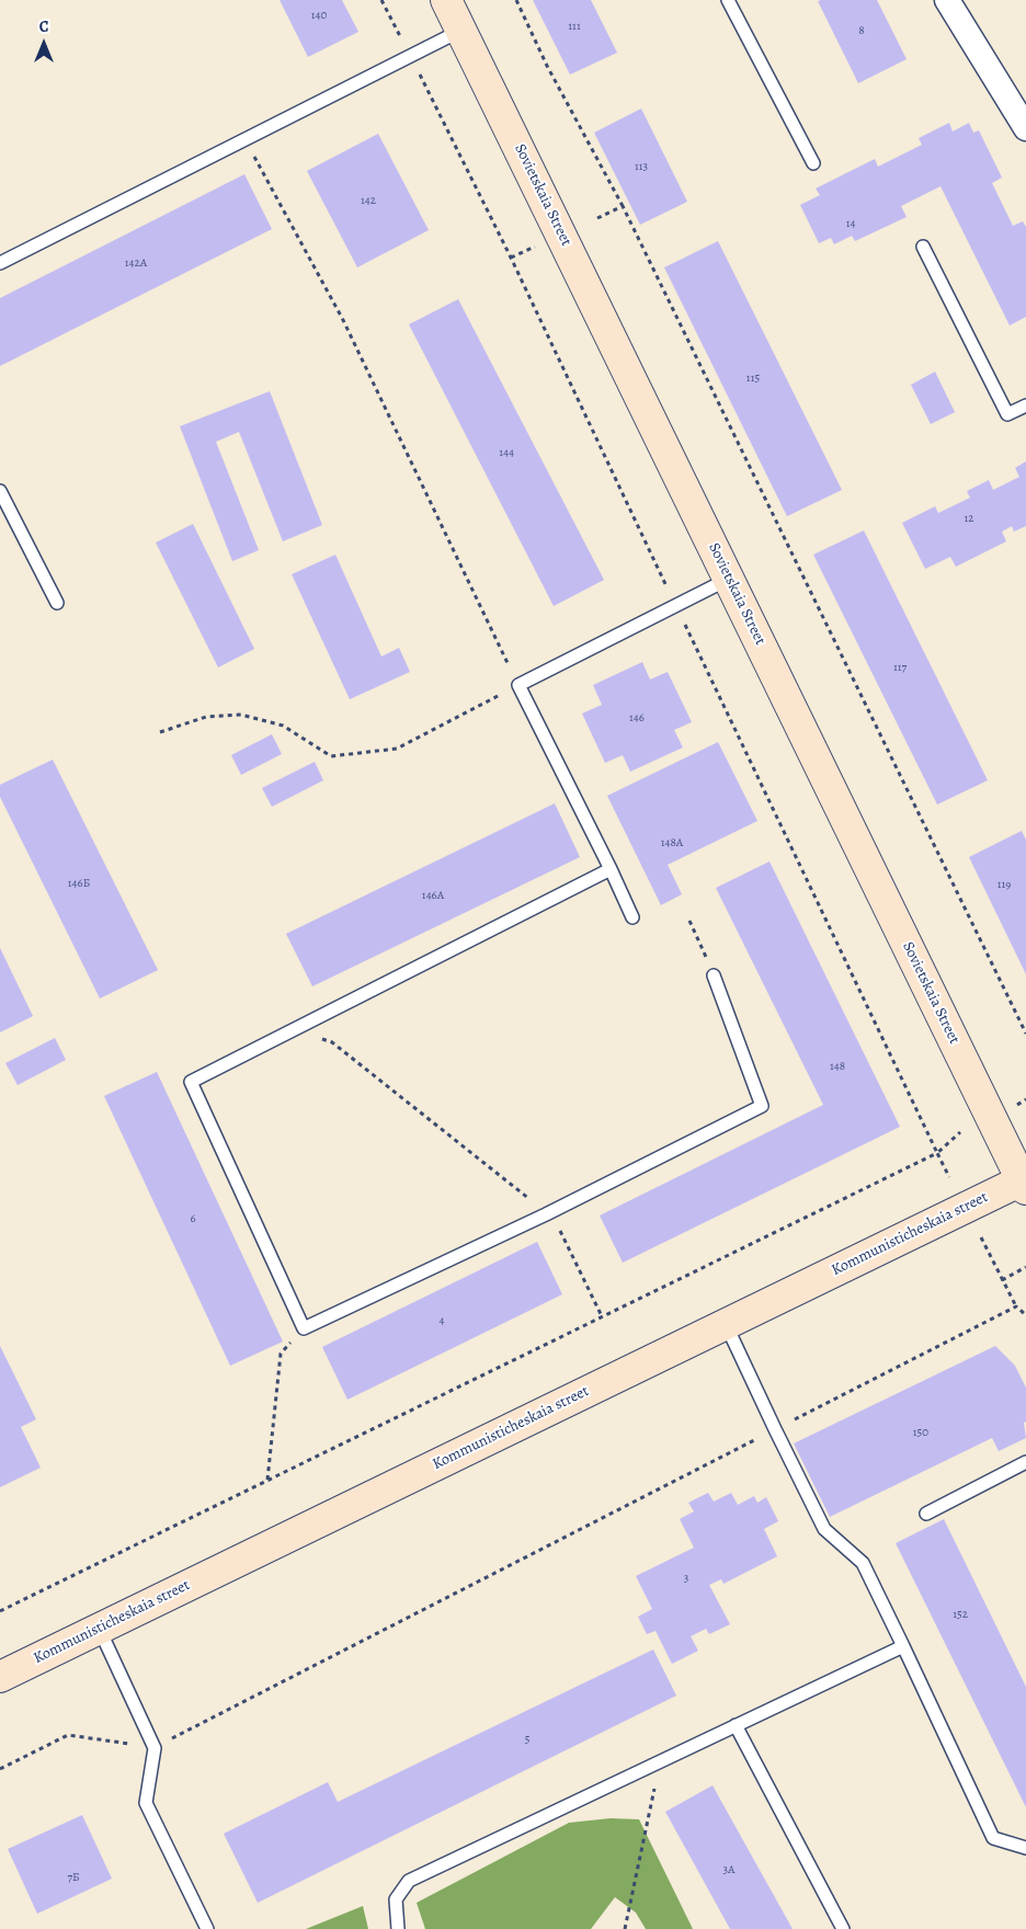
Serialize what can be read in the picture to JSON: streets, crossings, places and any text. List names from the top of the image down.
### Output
{
  "streets": {
    "main road": ["Sovietskaia Street", "Kommunisticheskaia street"]
  },
  "crossings": [
    ["Sovietskaia Street", "Kommunisticheskaia street"]
  ],
  "house_numbers": [
    "140",
    "111",
    "8",
    "113",
    "142",
    "14",
    "142А",
    "115",
    "144",
    "12",
    "117",
    "146",
    "148А",
    "146Б",
    "119",
    "146А",
    "148",
    "6",
    "4",
    "150",
    "3",
    "152",
    "5",
    "3А",
    "7Б"
  ],
  "north": "top"
}
